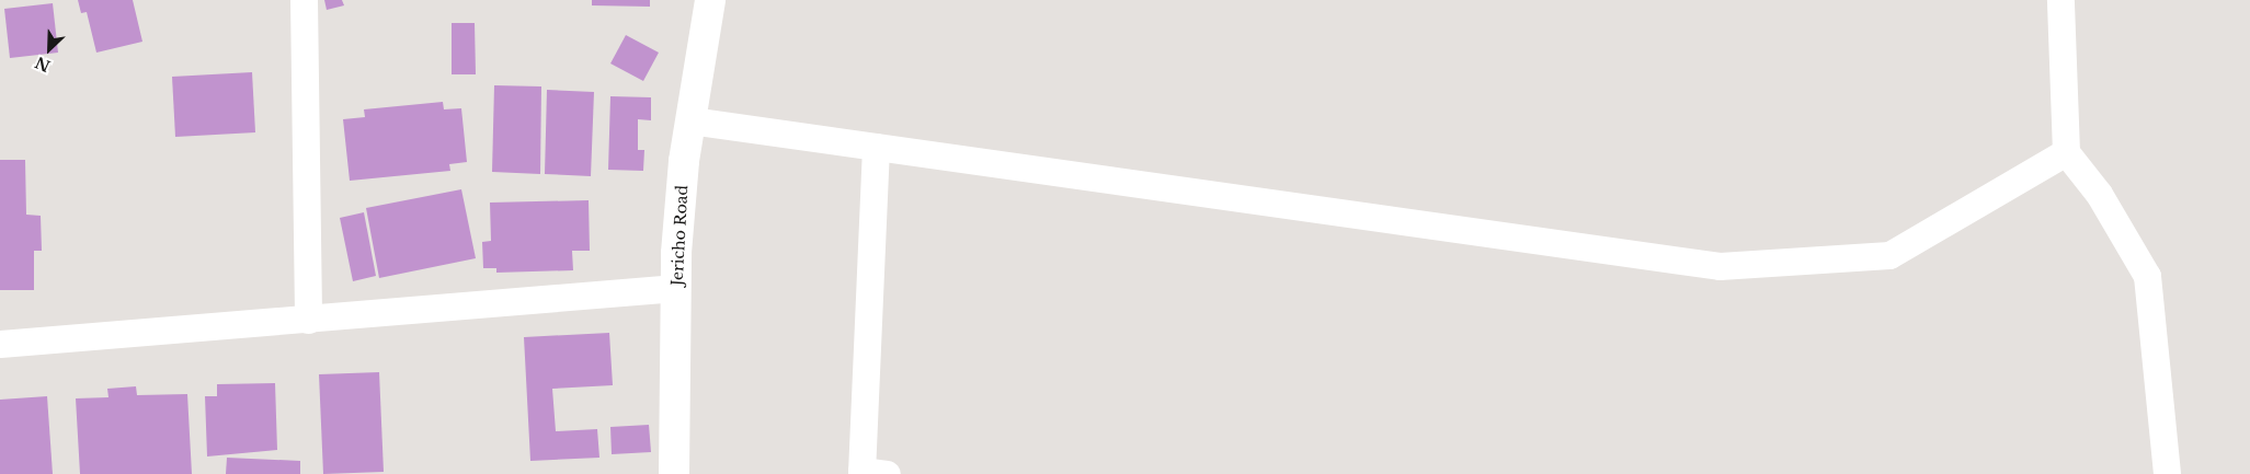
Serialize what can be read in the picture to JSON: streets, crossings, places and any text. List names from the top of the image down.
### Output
{
  "streets": {
    "street": ["Jericho Road"]
  },
  "north": "bottom left"
}
